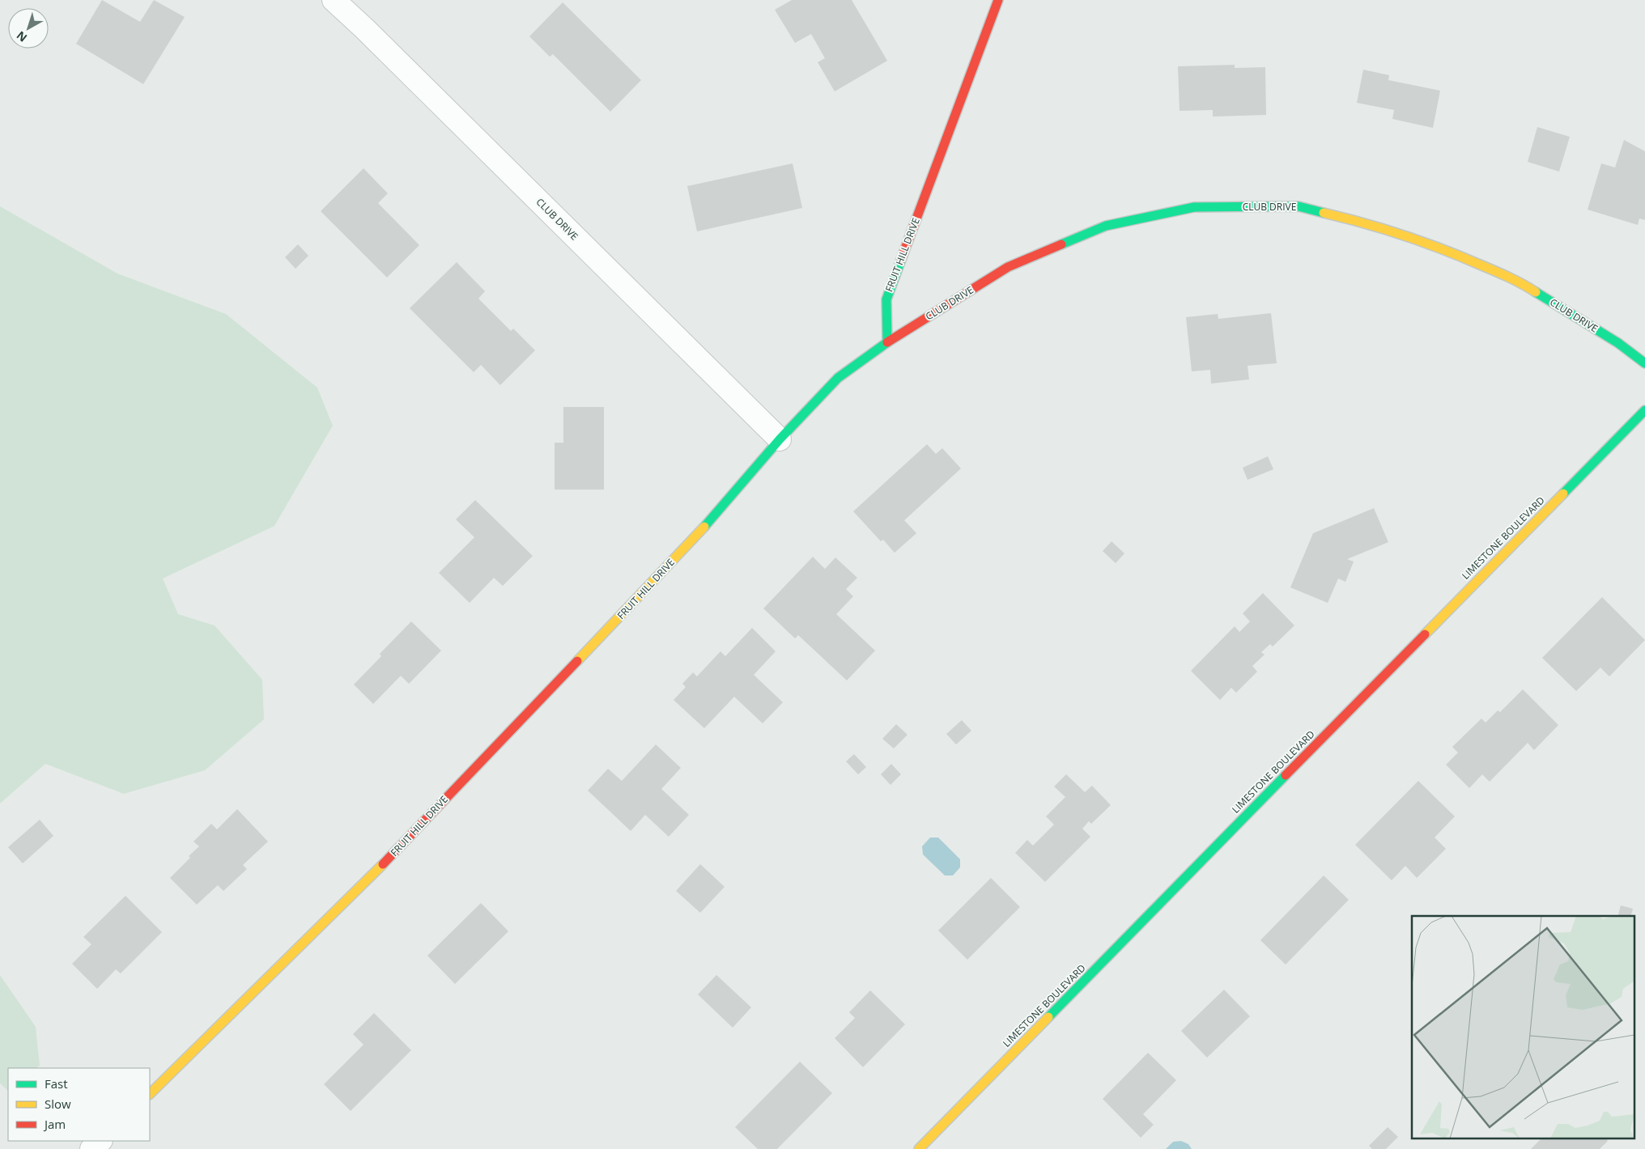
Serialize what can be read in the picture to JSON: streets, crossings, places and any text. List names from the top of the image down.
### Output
{
  "streets": {
    "street": ["CLUB DRIVE", "FRUIT HILL DRIVE", "LIMESTONE BOULEVARD"]
  },
  "crossings": [
    ["CLUB DRIVE", "FRUIT HILL DRIVE"]
  ],
  "legend": ["Fast", "Slow", "Jam"],
  "north": "bottom left"
}
